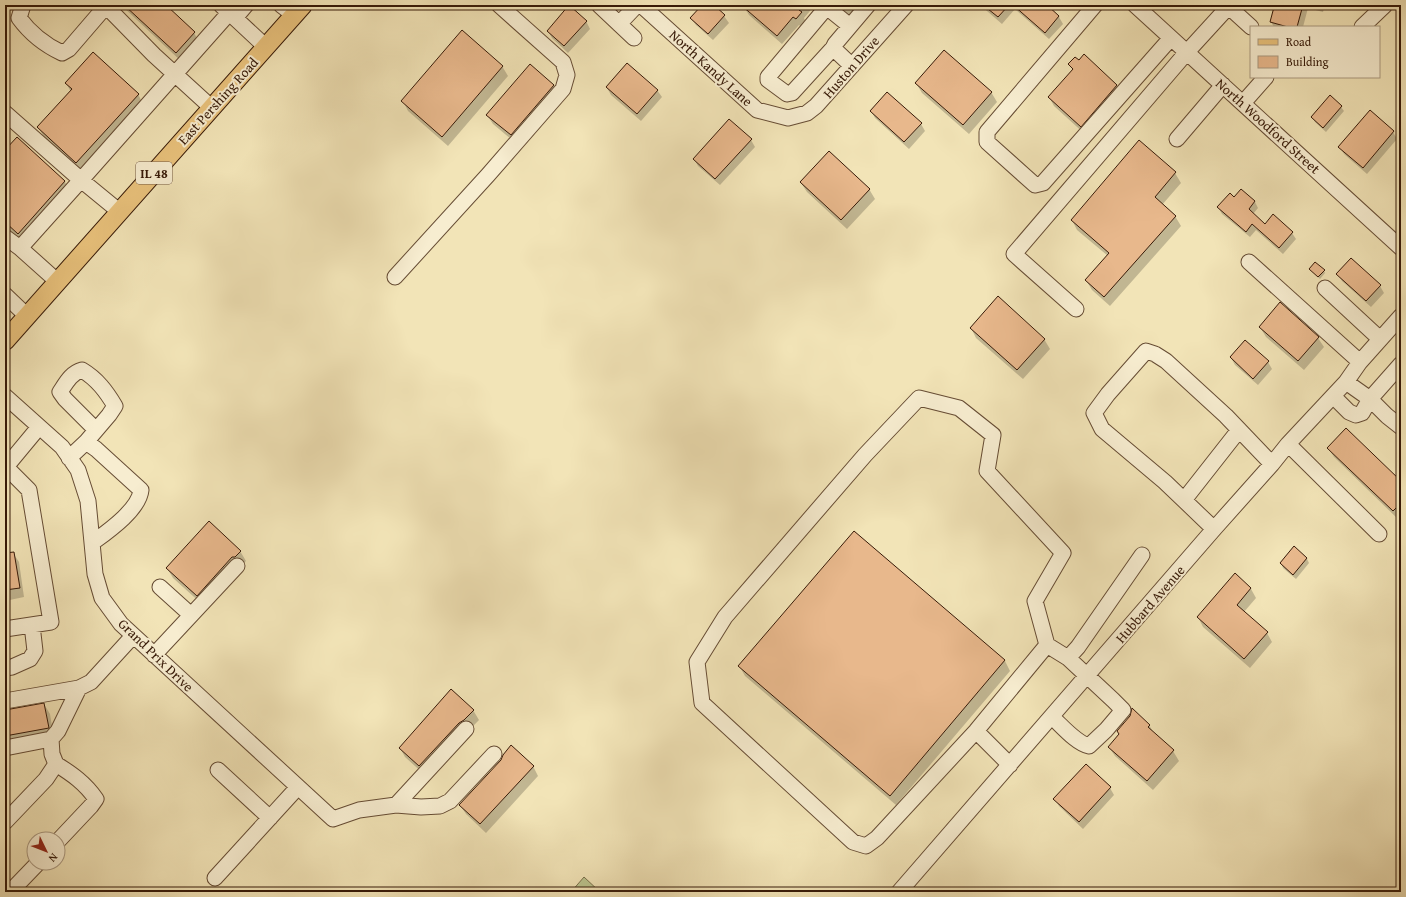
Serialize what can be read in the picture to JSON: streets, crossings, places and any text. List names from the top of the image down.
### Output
{
  "streets": {
    "main road": ["East Pershing Road", "IL 48"],
    "street": [
      "Huston Drive",
      "North Kandy Lane",
      "North Woodford Street",
      "Hubbard Avenue",
      "Grand Prix Drive"
    ]
  },
  "crossings": [
    ["Huston Drive", "North Kandy Lane"]
  ],
  "legend": ["Road", "Building"],
  "north": "bottom right"
}
